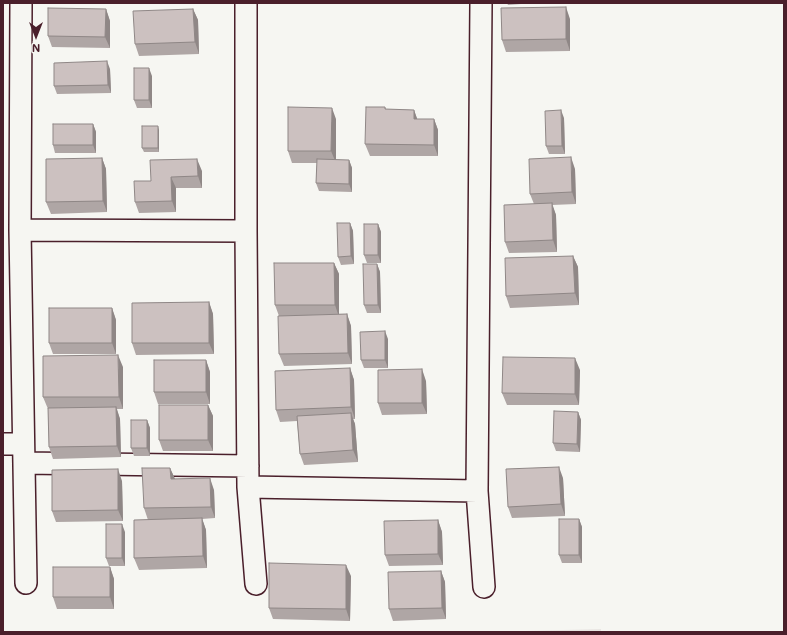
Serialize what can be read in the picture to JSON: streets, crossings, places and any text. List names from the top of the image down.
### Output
{
  "north": "bottom"
}
